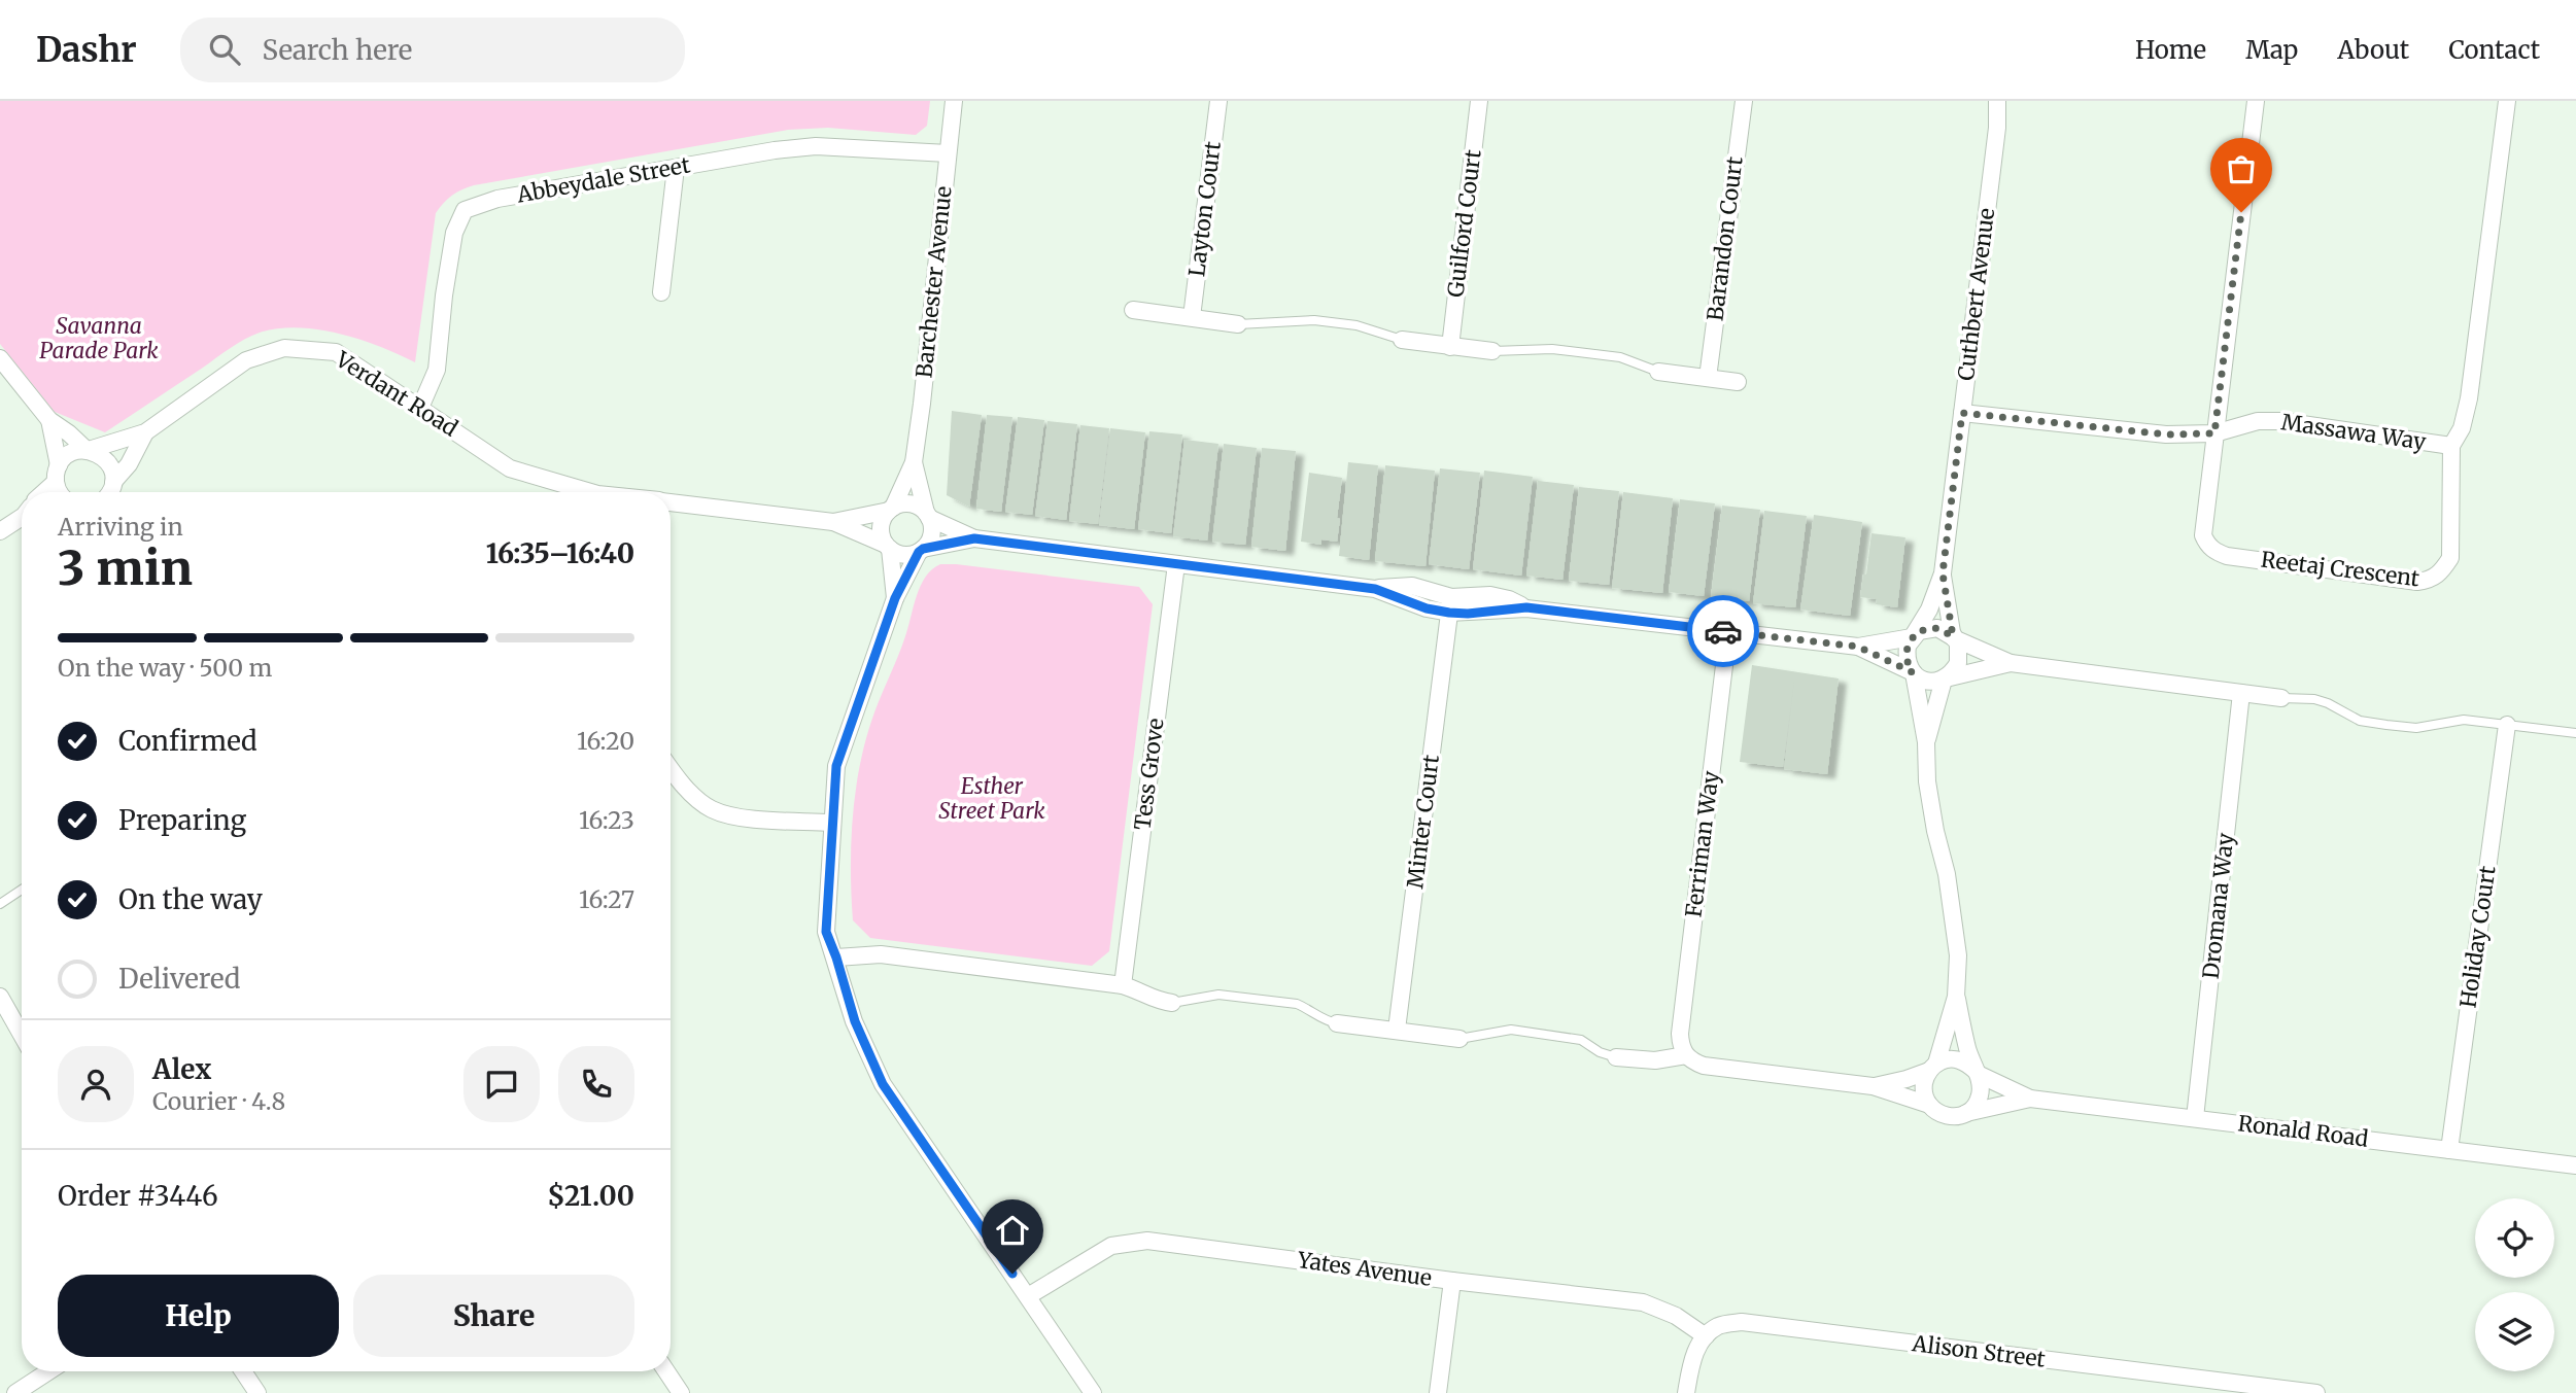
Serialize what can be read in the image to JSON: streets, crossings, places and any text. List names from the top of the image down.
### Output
{
  "streets": {
    "street": [
      "Abbeydale Street",
      "Layton Court",
      "Guilford Court",
      "Barandon Court",
      "Barchester Avenue",
      "Cuthbert Avenue",
      "Verdant Road",
      "Massawa Way",
      "Reetaj Crescent",
      "Tess Grove",
      "Minter Court",
      "Ferriman Way",
      "Dromana Way",
      "Holiday Court",
      "Ronald Road",
      "Yates Avenue",
      "Alison Street"
    ]
  },
  "crossings": [
    ["Abbeydale Street", "Barchester Avenue"],
    ["Abbeydale Street", "Verdant Road"],
    ["Barchester Avenue", "Verdant Road"],
    ["Cuthbert Avenue", "Massawa Way"],
    ["Massawa Way", "Reetaj Crescent"],
    ["Dromana Way", "Ronald Road"],
    ["Holiday Court", "Ronald Road"],
    ["Yates Avenue", "Alison Street"]
  ],
  "parks": ["Savanna Parade Park", "Esther Street Park"],
  "page": {
    "header": "Dashr",
    "search": "Search here",
    "nav": [
      "Home",
      "Map",
      "About",
      "Contact"
    ],
    "heading": ["3 min", "Arriving in", "16:35–16:40"],
    "panel": [
      "Alex",
      "Courier · 4.8",
      "Order #3446",
      "$21.00"
    ],
    "bar": "On the way · 500 m",
    "list": [
      ["Confirmed", "16:20"],
      ["Preparing", "16:23"],
      ["On the way", "16:27"],
      "Delivered"
    ],
    "buttons": ["Help", "Share"]
  }
}
